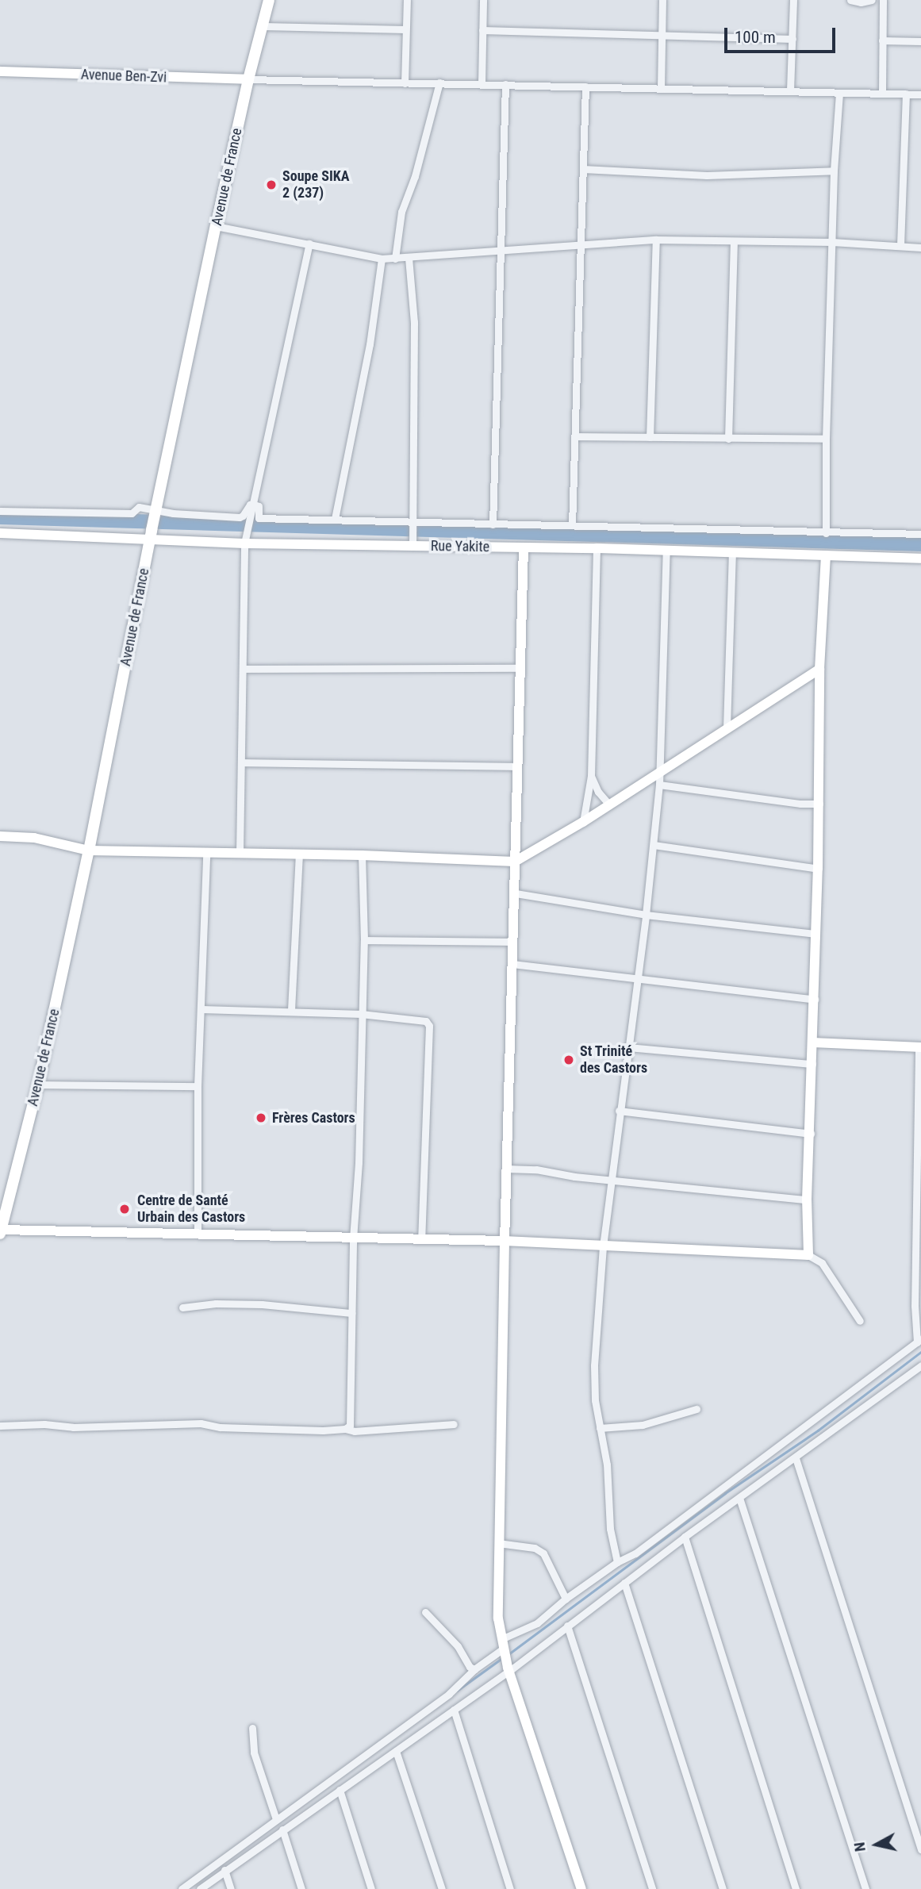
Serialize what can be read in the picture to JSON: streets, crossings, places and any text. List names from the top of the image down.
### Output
{
  "streets": {
    "main road": ["Avenue de France"],
    "street": ["Avenue Ben-Zvi", "Rue Yakite"]
  },
  "crossings": [
    ["Avenue Ben-Zvi", "Avenue de France"],
    ["Avenue de France", "Rue Yakite"]
  ],
  "places": [
    "Soupe SIKA 2 (237)",
    "St Trinité des Castors",
    "Frères Castors",
    "Centre de Santé Urbain des Castors"
  ],
  "scale_bar": "100 m",
  "north": "left"
}
